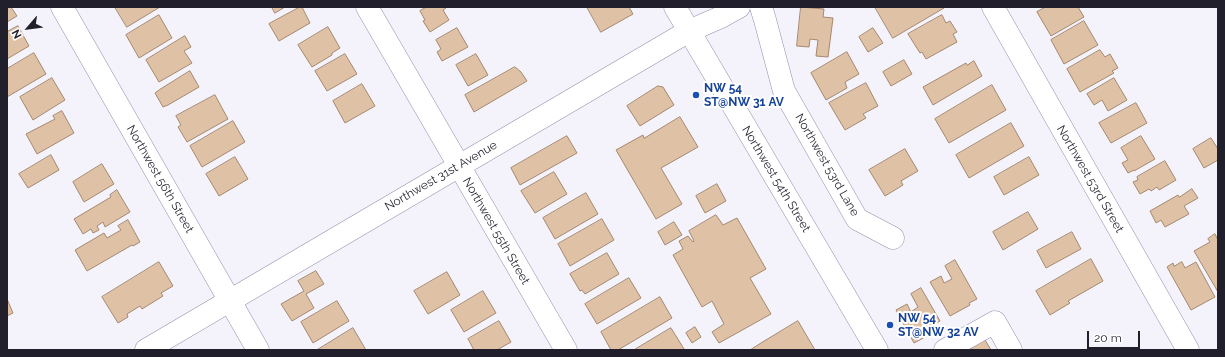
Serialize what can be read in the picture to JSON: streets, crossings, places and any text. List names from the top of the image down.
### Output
{
  "streets": {
    "street": [
      "Northwest 53rd Lane",
      "Northwest 31st Avenue",
      "Northwest 56th Street",
      "Northwest 54th Street",
      "Northwest 53rd Street",
      "Northwest 55th Street"
    ]
  },
  "crossings": [
    ["Northwest 31st Avenue", "Northwest 56th Street"],
    ["Northwest 31st Avenue", "Northwest 54th Street"],
    ["Northwest 31st Avenue", "Northwest 55th Street"]
  ],
  "places": ["NW 54 ST@NW 31 AV", "NW 54 ST@NW 32 AV"],
  "scale_bar": "20 m",
  "north": "bottom left"
}
